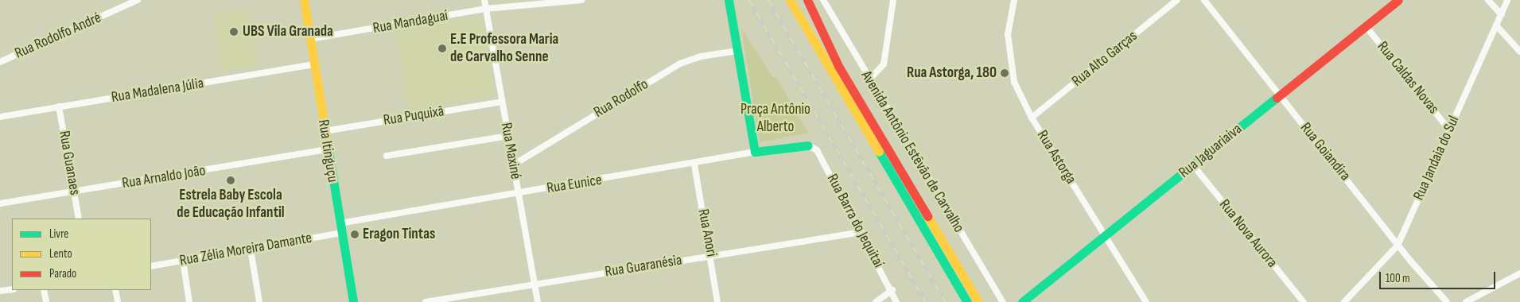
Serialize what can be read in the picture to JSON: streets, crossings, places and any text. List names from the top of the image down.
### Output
{
  "streets": {
    "main road": [
      "Rua Itinguçu",
      "Rua Jaguariaiva",
      "Avenida Antônio Estêvão de Carvalho",
      "Rua Eunice"
    ],
    "street": [
      "Rua Mandaguaí",
      "Rua Rodolfo André",
      "Rua Alto Garças",
      "Rua Caldas Novas",
      "Rua Madalena Júlia",
      "Rua Rodolfo",
      "Rua Puquixã",
      "Rua Maxiné",
      "Rua Goiandira",
      "Rua Astorga",
      "Rua Jandaia do Sul",
      "Rua Guanaes",
      "Rua Arnaldo João",
      "Rua Barra do Jequitaí",
      "Rua Anori",
      "Rua Nova Aurora",
      "Rua Zélia Moreira Damante",
      "Rua Guaranésia"
    ]
  },
  "crossings": [
    ["Rua Mandaguaí", "Rua Itinguçu"],
    ["Rua Mandaguaí", "Rua Maxiné"],
    ["Rua Alto Garças", "Rua Astorga"],
    ["Rua Caldas Novas", "Rua Jaguariaiva"],
    ["Rua Caldas Novas", "Rua Jandaia do Sul"],
    ["Rua Madalena Júlia", "Rua Itinguçu"],
    ["Rua Madalena Júlia", "Rua Guanaes"],
    ["Rua Rodolfo", "Rua Maxiné"],
    ["Rua Puquixã", "Rua Itinguçu"],
    ["Rua Puquixã", "Rua Maxiné"],
    ["Rua Itinguçu", "Rua Arnaldo João"],
    ["Rua Itinguçu", "Rua Eunice"],
    ["Rua Itinguçu", "Rua Zélia Moreira Damante"],
    ["Rua Maxiné", "Rua Eunice"],
    ["Rua Maxiné", "Rua Guaranésia"],
    ["Rua Jaguariaiva", "Rua Goiandira"],
    ["Rua Jaguariaiva", "Rua Astorga"],
    ["Rua Jaguariaiva", "Rua Nova Aurora"],
    ["Rua Goiandira", "Rua Jandaia do Sul"],
    ["Rua Guanaes", "Rua Arnaldo João"],
    ["Rua Eunice", "Rua Barra do Jequitaí"],
    ["Rua Eunice", "Rua Anori"],
    ["Rua Barra do Jequitaí", "Rua Guaranésia"],
    ["Rua Anori", "Rua Guaranésia"]
  ],
  "parks": ["Praça Antônio Alberto"],
  "places": [
    "UBS Vila Granada",
    "E.E Professora Maria de Carvalho Senne",
    "Rua Astorga, 180",
    "Estrela Baby Escola de Educação Infantil",
    "Eragon Tintas"
  ],
  "legend": ["Livre", "Lento", "Parado"],
  "scale_bar": "100 m"
}
